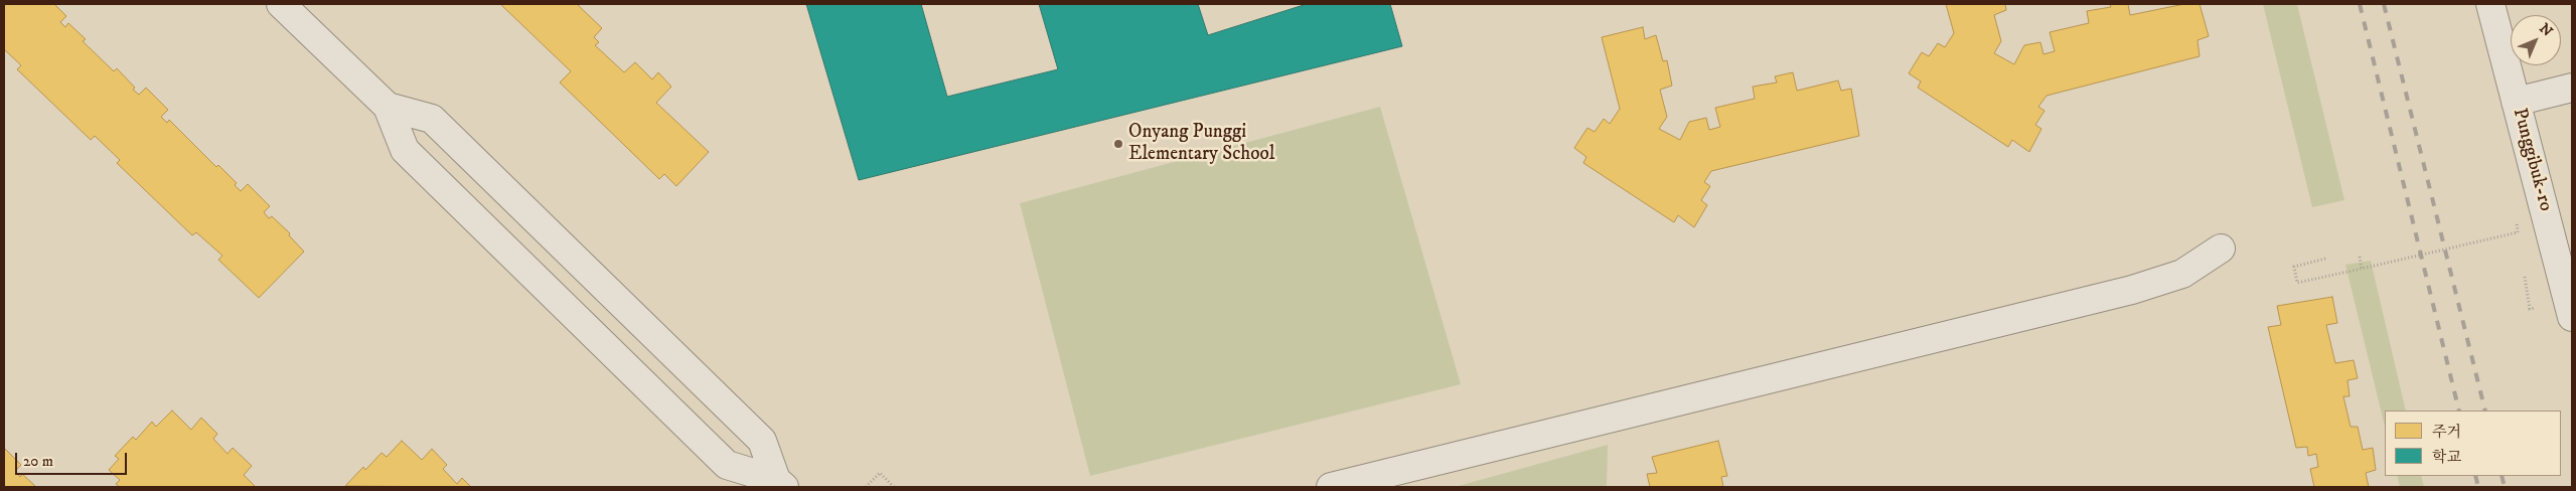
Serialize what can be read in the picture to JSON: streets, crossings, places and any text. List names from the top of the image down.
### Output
{
  "streets": {
    "street": ["Punggibuk-ro"]
  },
  "places": ["Onyang Punggi Elementary School"],
  "legend": ["주거", "학교"],
  "scale_bar": "20 m",
  "north": "top right"
}
